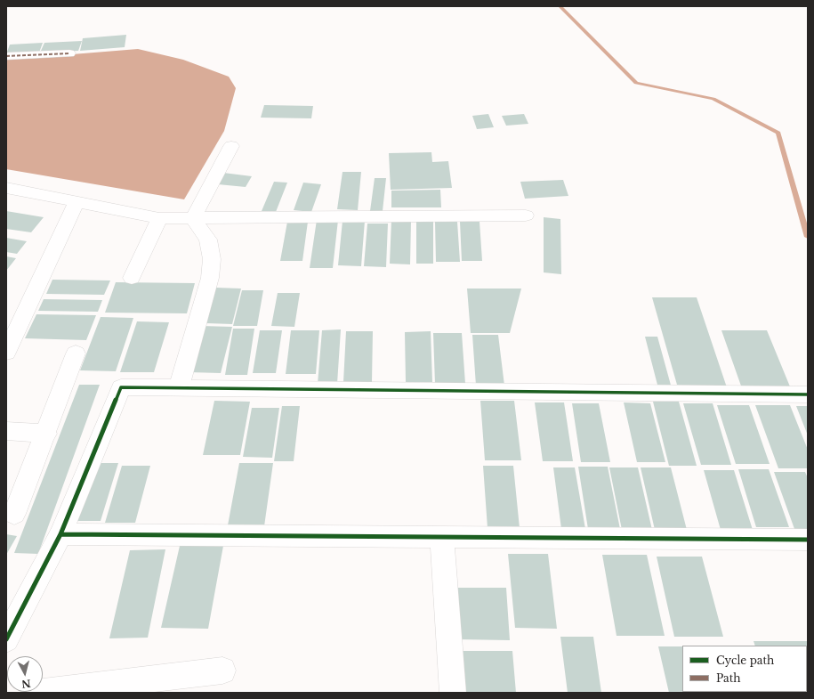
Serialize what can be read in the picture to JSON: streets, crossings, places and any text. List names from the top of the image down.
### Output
{
  "legend": ["Cycle path", "Path"],
  "north": "bottom"
}
